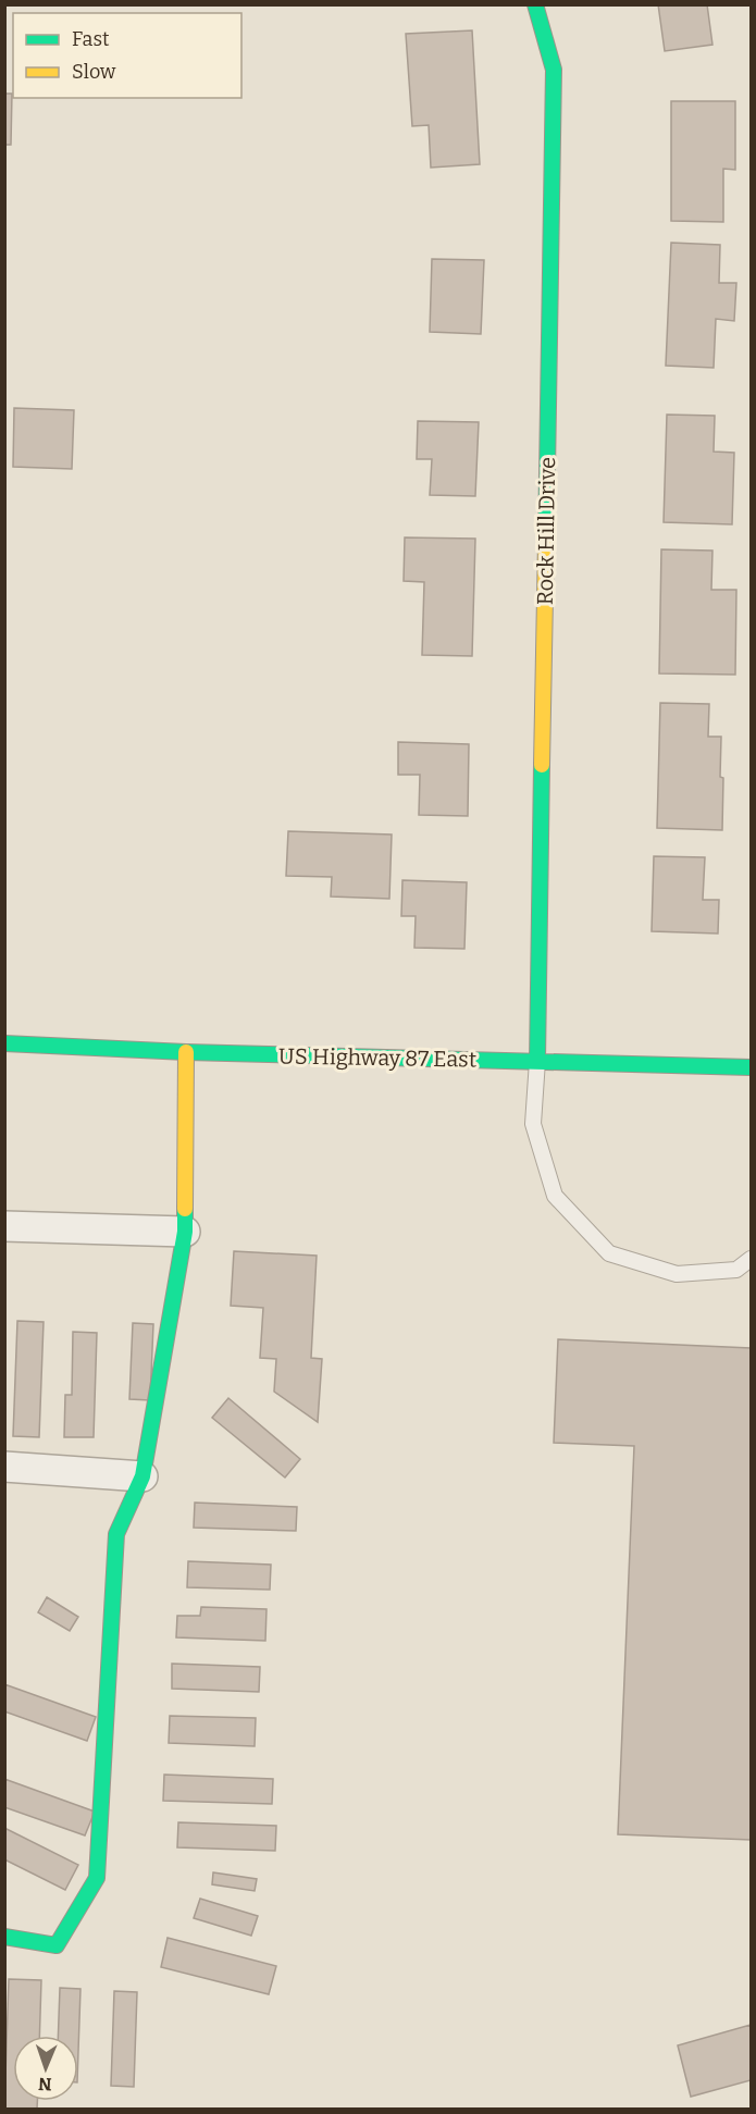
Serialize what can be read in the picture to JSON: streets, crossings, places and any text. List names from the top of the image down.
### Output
{
  "streets": {
    "street": ["Rock Hill Drive", "US Highway 87 East"]
  },
  "crossings": [
    ["Rock Hill Drive", "US Highway 87 East"]
  ],
  "legend": ["Fast", "Slow"],
  "north": "bottom"
}
